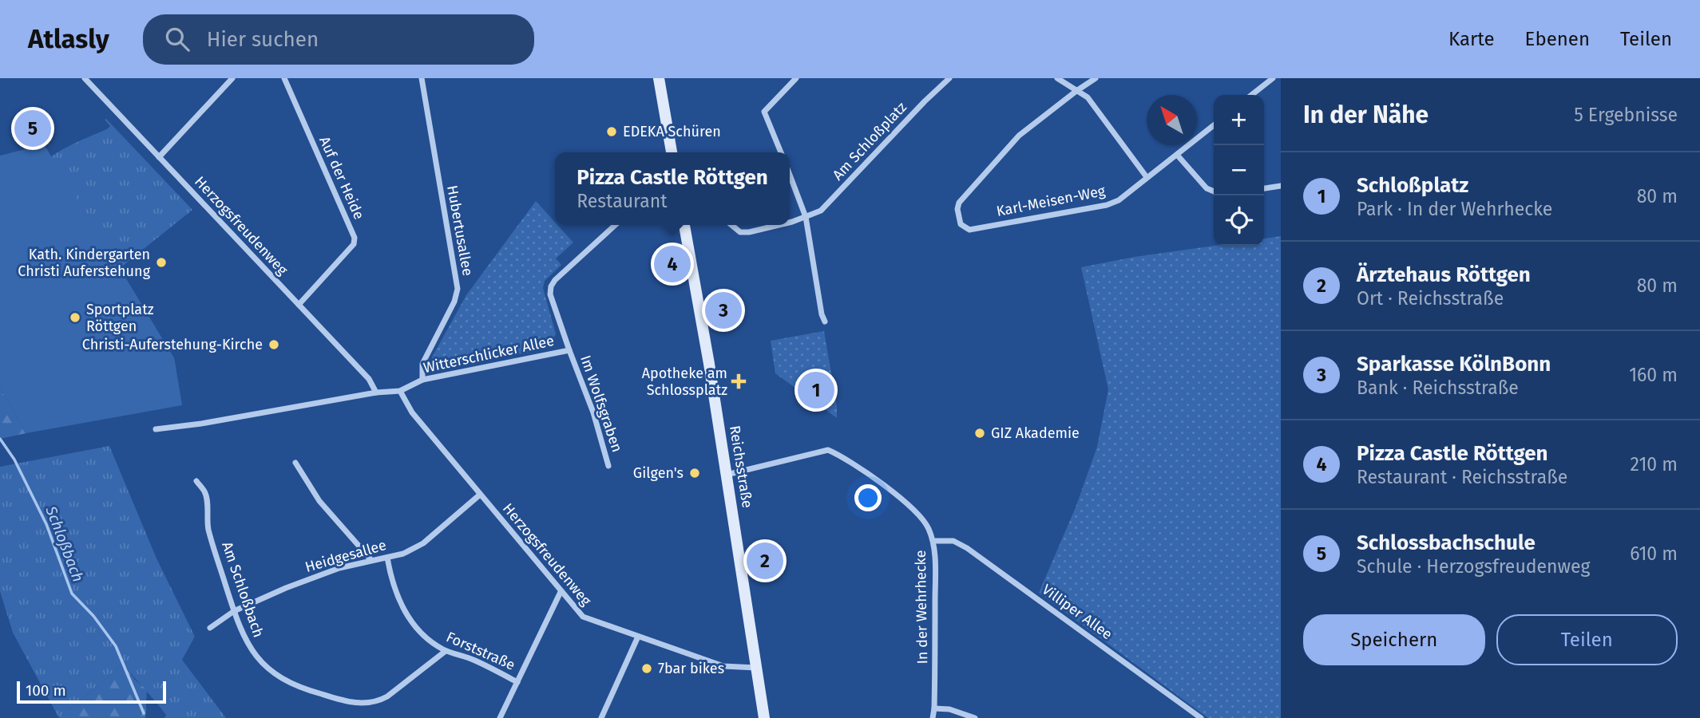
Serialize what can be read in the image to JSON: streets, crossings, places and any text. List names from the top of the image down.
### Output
{
  "streets": {
    "main road": ["Reichsstraße"],
    "street": [
      "Am Schloßplatz",
      "Auf der Heide",
      "Karl-Meisen-Weg",
      "Herzogsfreudenweg",
      "Hubertusallee",
      "Witterschlicker Allee",
      "Im Wolfsgraben",
      "Heidgesallee",
      "Am Schloßbach",
      "In der Wehrhecke",
      "Villiper Allee",
      "Forststraße"
    ]
  },
  "crossings": [
    ["Auf der Heide", "Herzogsfreudenweg"],
    ["Herzogsfreudenweg", "Witterschlicker Allee"],
    ["Herzogsfreudenweg", "Reichsstraße"],
    ["Herzogsfreudenweg", "Heidgesallee"],
    ["Hubertusallee", "Witterschlicker Allee"],
    ["Witterschlicker Allee", "Im Wolfsgraben"],
    ["Reichsstraße", "In der Wehrhecke"],
    ["Heidgesallee", "Am Schloßbach"],
    ["Heidgesallee", "Forststraße"],
    ["Am Schloßbach", "Forststraße"],
    ["In der Wehrhecke", "Villiper Allee"]
  ],
  "water": ["Schloßbach"],
  "places": {
    "other": [
      "EDEKA Schüren",
      "Kath. Kindergarten Christi Auferstehung",
      "Sportplatz Röttgen",
      "Christi-Auferstehung-Kirche",
      "GIZ Akademie",
      "Gilgen's",
      "7bar bikes"
    ],
    "health": ["Apotheke am Schlossplatz"]
  },
  "scale_bar": "100 m",
  "north": "top left",
  "page": {
    "header": "Atlasly",
    "search": "Hier suchen",
    "nav": ["Karte", "Ebenen", "Teilen"],
    "heading": ["In der Nähe", "5 Ergebnisse"],
    "map_buttons": ["+", "−"],
    "pins": [
      "5",
      "4",
      "3",
      "1",
      "2"
    ],
    "list": [
      {
        "mark": "1",
        "name": "Schloßplatz",
        "note": "Park · In der Wehrhecke",
        "value": "80 m"
      },
      {
        "mark": "2",
        "name": "Ärztehaus Röttgen",
        "note": "Ort · Reichsstraße",
        "value": "80 m"
      },
      {
        "mark": "3",
        "name": "Sparkasse KölnBonn",
        "note": "Bank · Reichsstraße",
        "value": "160 m"
      },
      {
        "mark": "4",
        "name": "Pizza Castle Röttgen",
        "note": "Restaurant · Reichsstraße",
        "value": "210 m"
      },
      {
        "mark": "5",
        "name": "Schlossbachschule",
        "note": "Schule · Herzogsfreudenweg",
        "value": "610 m"
      }
    ],
    "popup": ["Pizza Castle Röttgen", "Restaurant"],
    "buttons": ["Speichern", "Teilen"],
    "scale": "100 m"
  }
}
